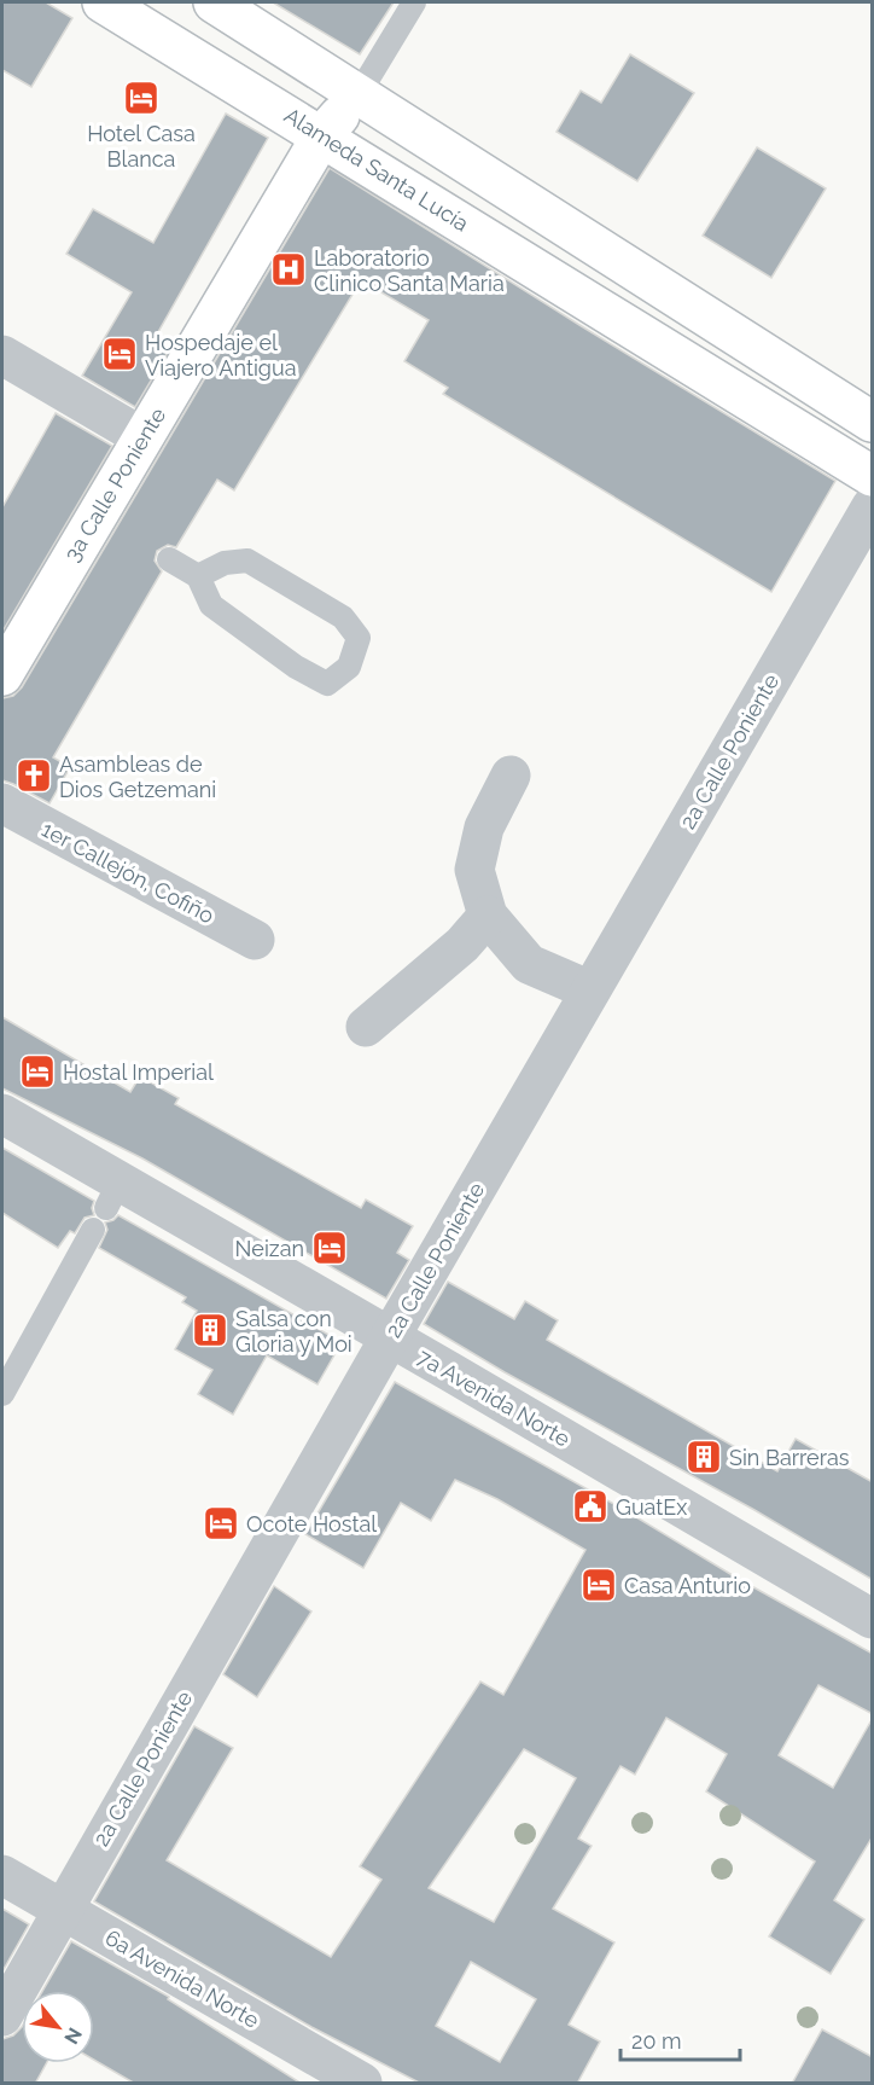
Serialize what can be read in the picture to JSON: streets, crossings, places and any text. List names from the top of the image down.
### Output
{
  "streets": {
    "main road": ["Alameda Santa Lucía", "3a Calle Poniente"],
    "street": [
      "2a Calle Poniente",
      "1er Callejón, Cofiño",
      "7a Avenida Norte",
      "6a Avenida Norte"
    ]
  },
  "crossings": [
    ["Alameda Santa Lucía", "3a Calle Poniente"],
    ["2a Calle Poniente", "7a Avenida Norte"],
    ["2a Calle Poniente", "6a Avenida Norte"]
  ],
  "places": {
    "hotel": [
      "Hotel Casa Blanca",
      "Hospedaje el Viajero Antigua",
      "Hostal Imperial",
      "Neizan",
      "Ocote Hostal",
      "Casa Anturio"
    ],
    "hospital": ["Laboratorio Clinico Santa Maria"],
    "church": ["Asambleas de Dios Getzemani"],
    "building": ["Salsa con Gloria y Moi", "Sin Barreras"],
    "public building": ["GuatEx"]
  },
  "scale_bar": "20 m",
  "north": "bottom right"
}
